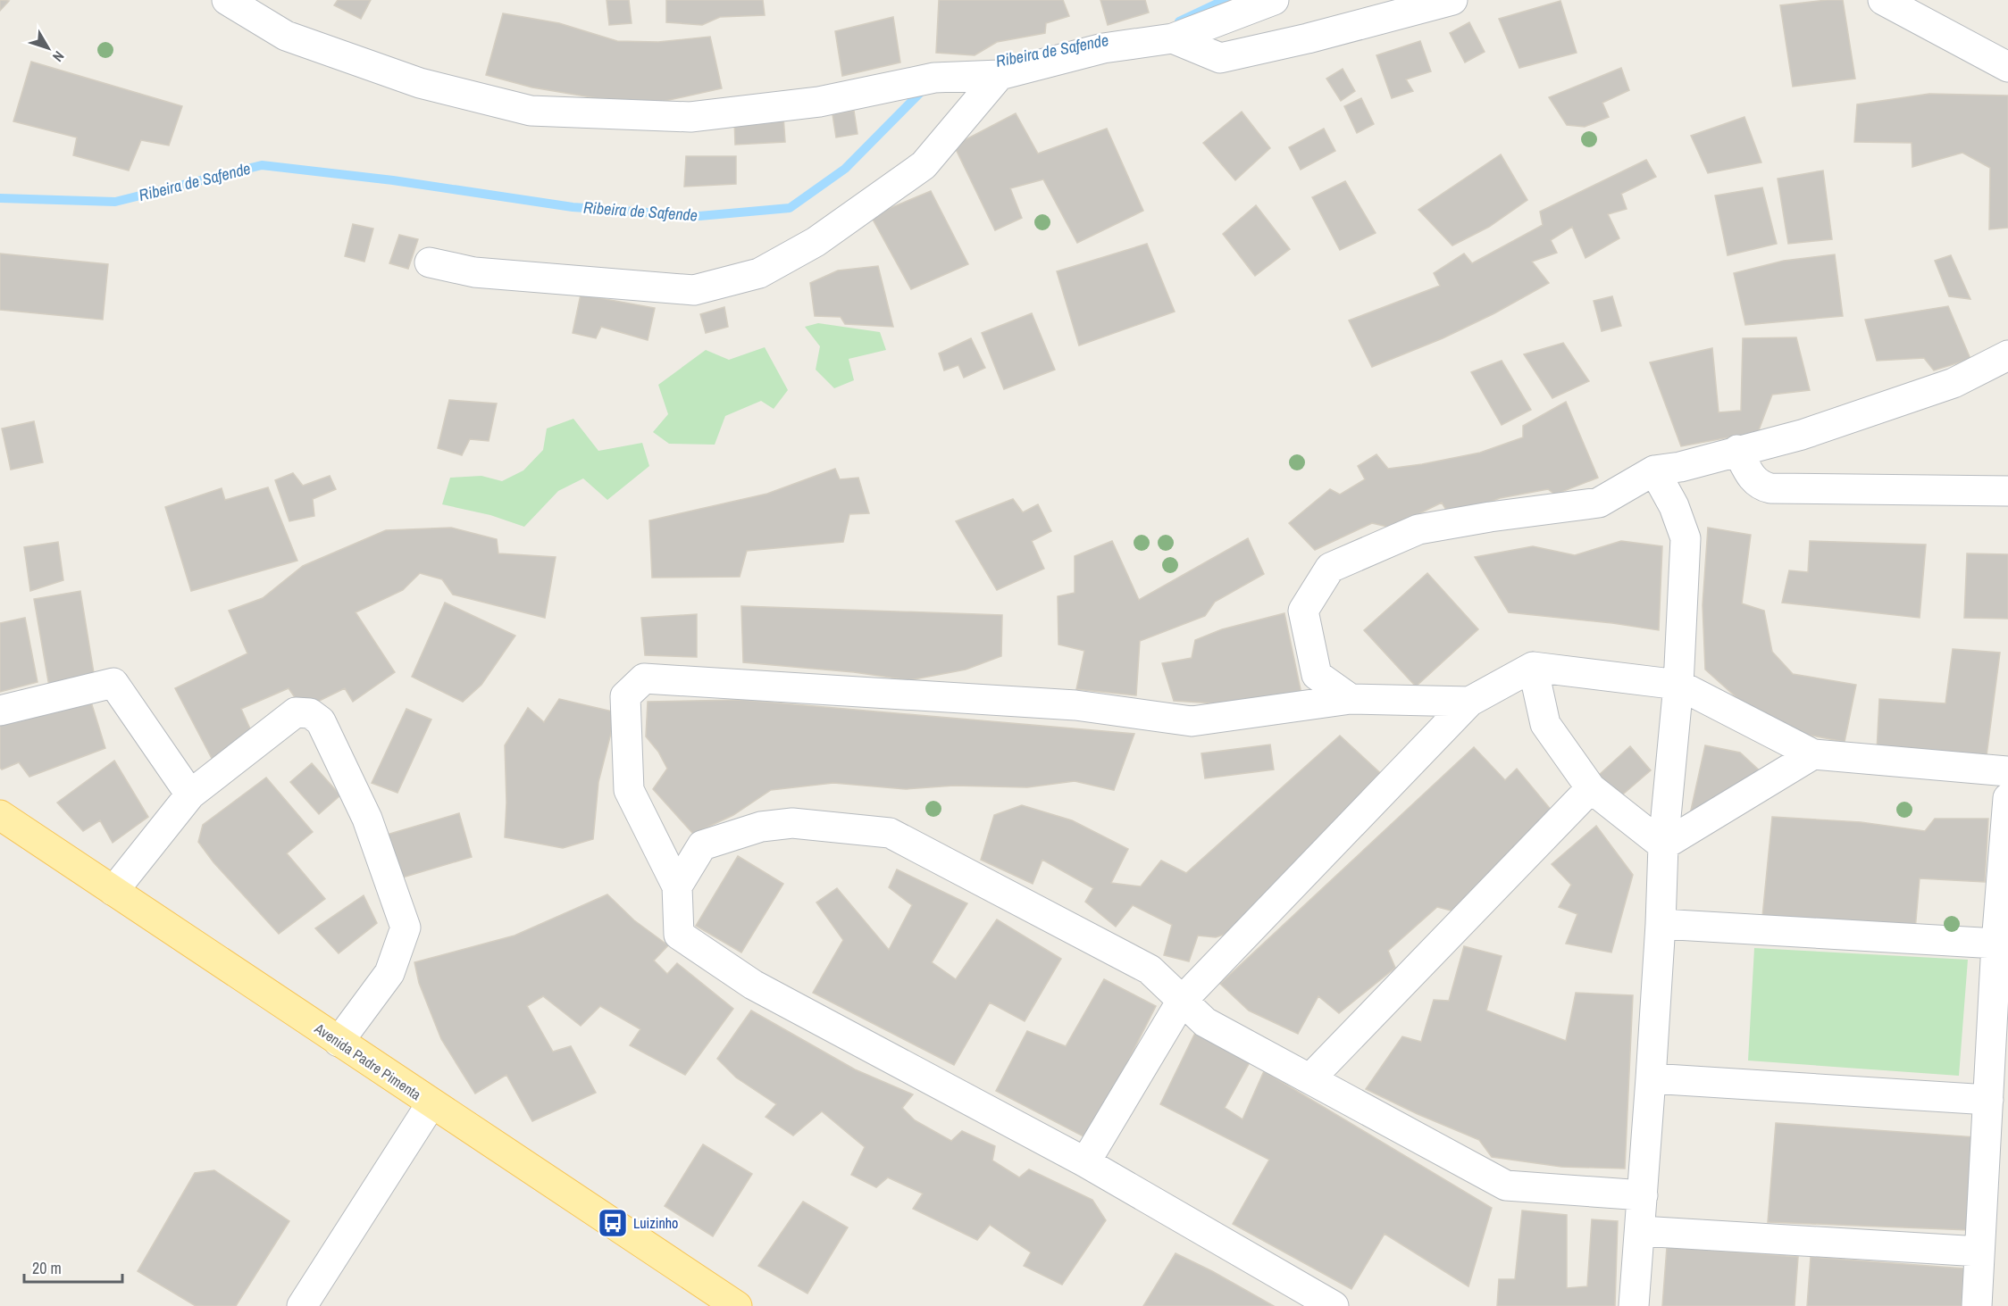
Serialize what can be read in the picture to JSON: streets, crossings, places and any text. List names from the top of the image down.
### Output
{
  "streets": {
    "main road": ["Avenida Padre Pimenta"]
  },
  "water": ["Ribeira de Safende"],
  "places": {
    "bus stop": ["Luizinho"]
  },
  "scale_bar": "20 m",
  "north": "bottom right"
}
